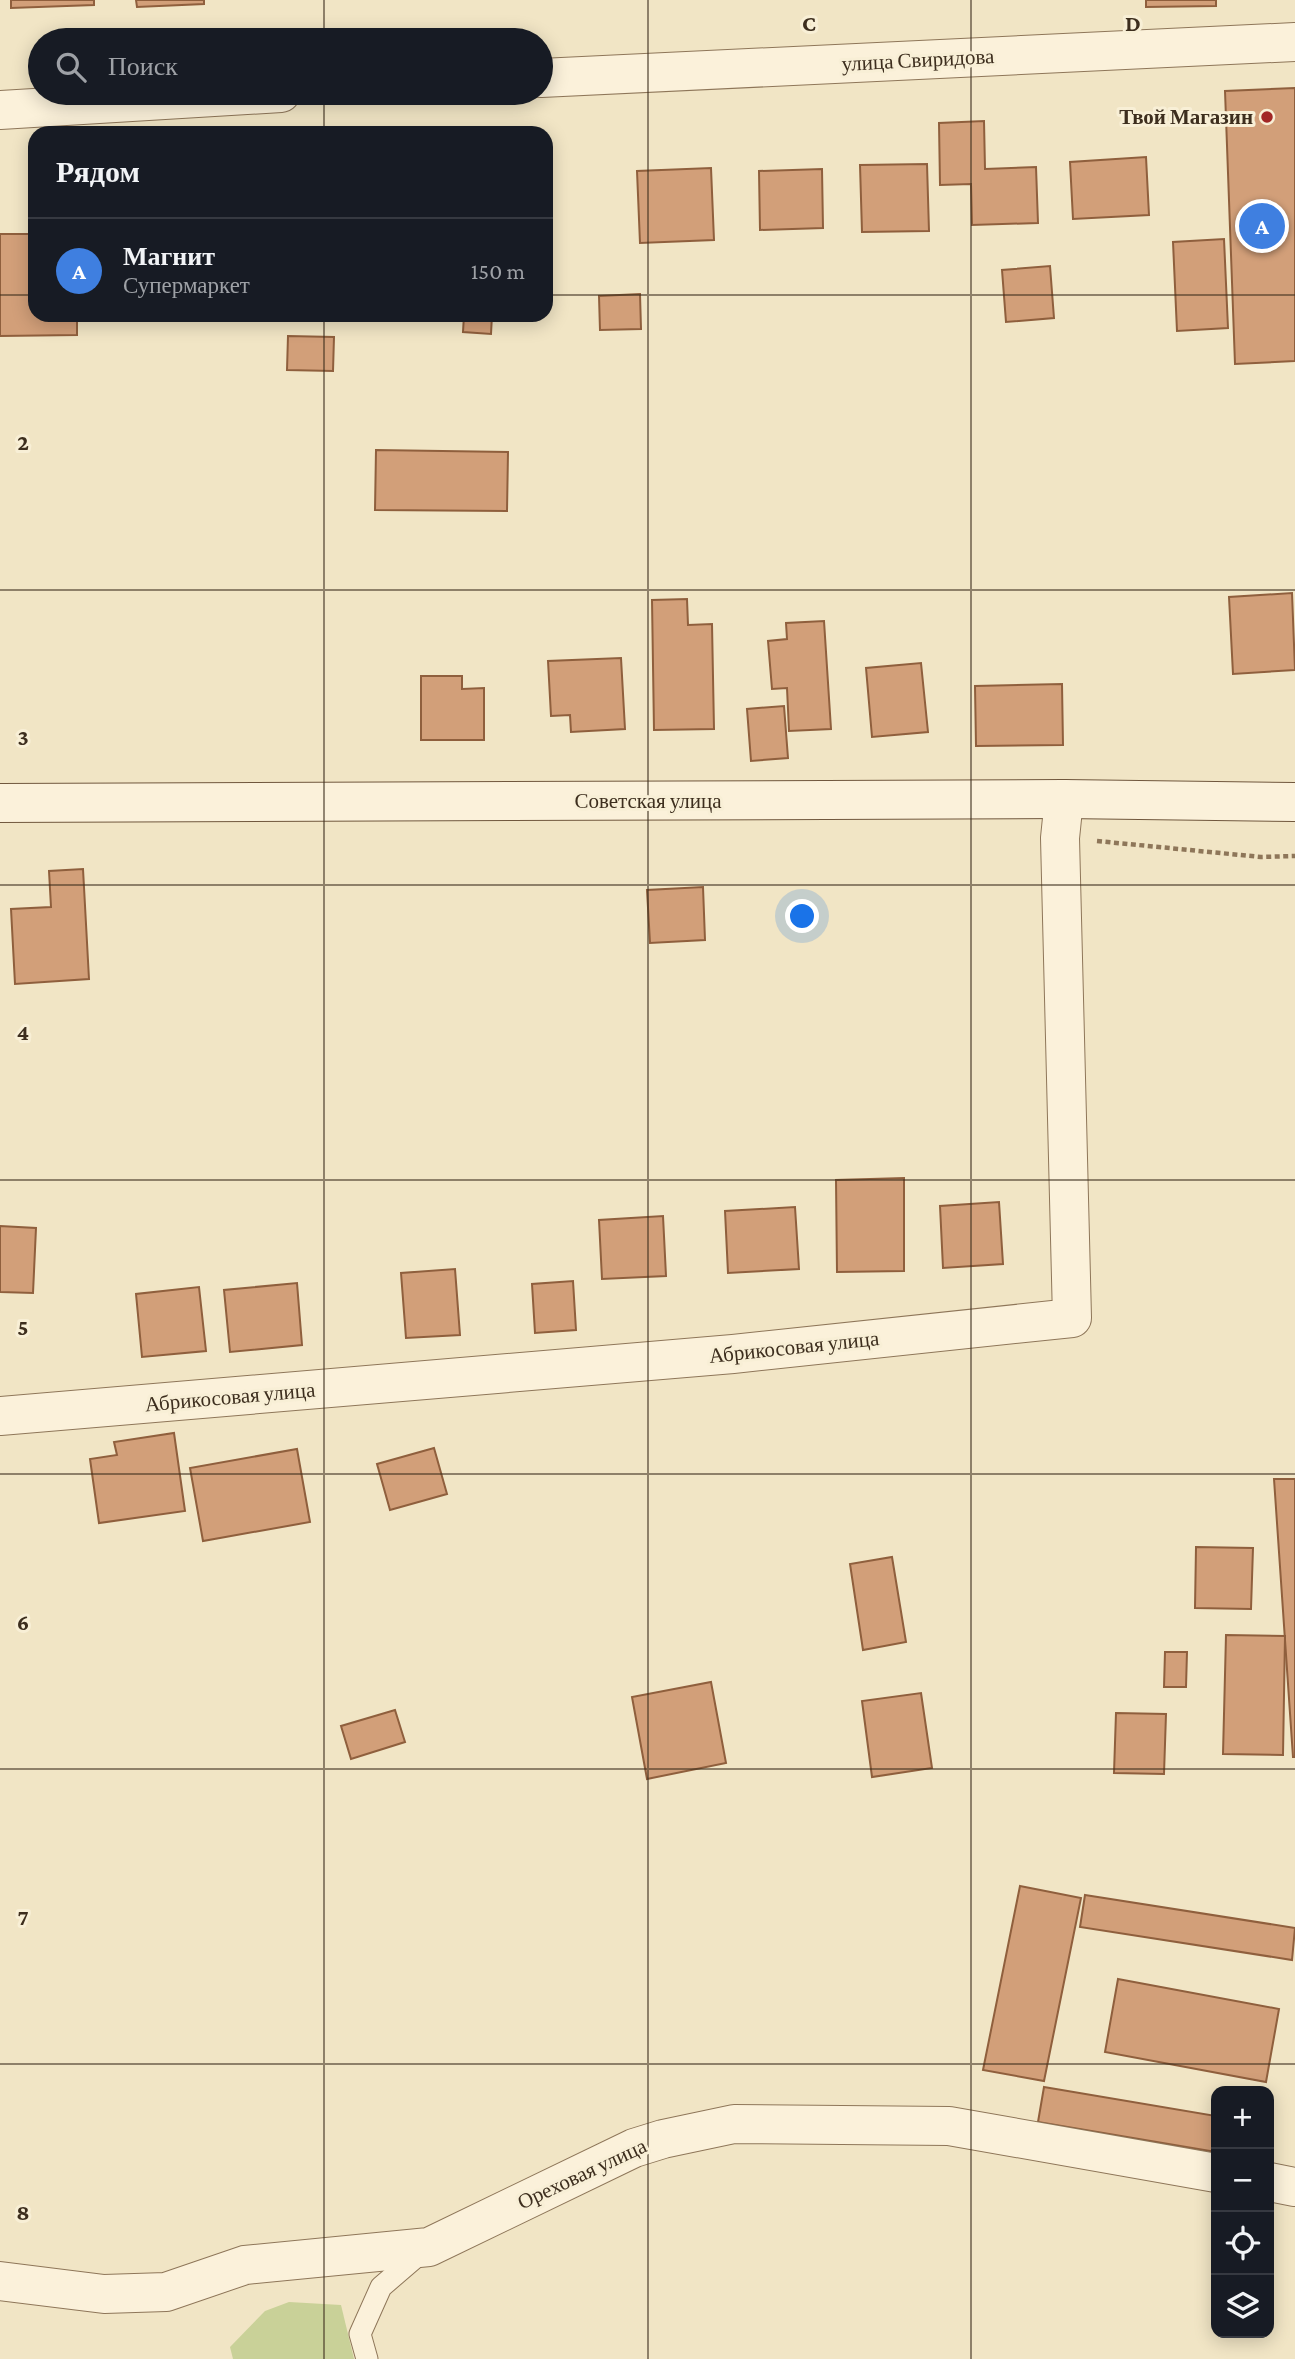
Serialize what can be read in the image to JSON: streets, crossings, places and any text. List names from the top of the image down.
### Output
{
  "streets": {
    "street": [
      "улица Свиридова",
      "Советская улица",
      "Абрикосовая улица",
      "Ореховая улица"
    ]
  },
  "crossings": [
    ["Советская улица", "Абрикосовая улица"]
  ],
  "places": ["Твой Магазин"],
  "page": {
    "search": "Поиск",
    "heading": "Рядом",
    "pins": "A",
    "list": [
      {
        "mark": "A",
        "name": "Магнит",
        "note": "Супермаркет",
        "value": "150 m"
      }
    ],
    "map_buttons": ["+", "−"]
  },
  "grid": {
    "columns": ["C", "D"],
    "rows": [
      "2",
      "3",
      "4",
      "5",
      "6",
      "7",
      "8"
    ]
  }
}
